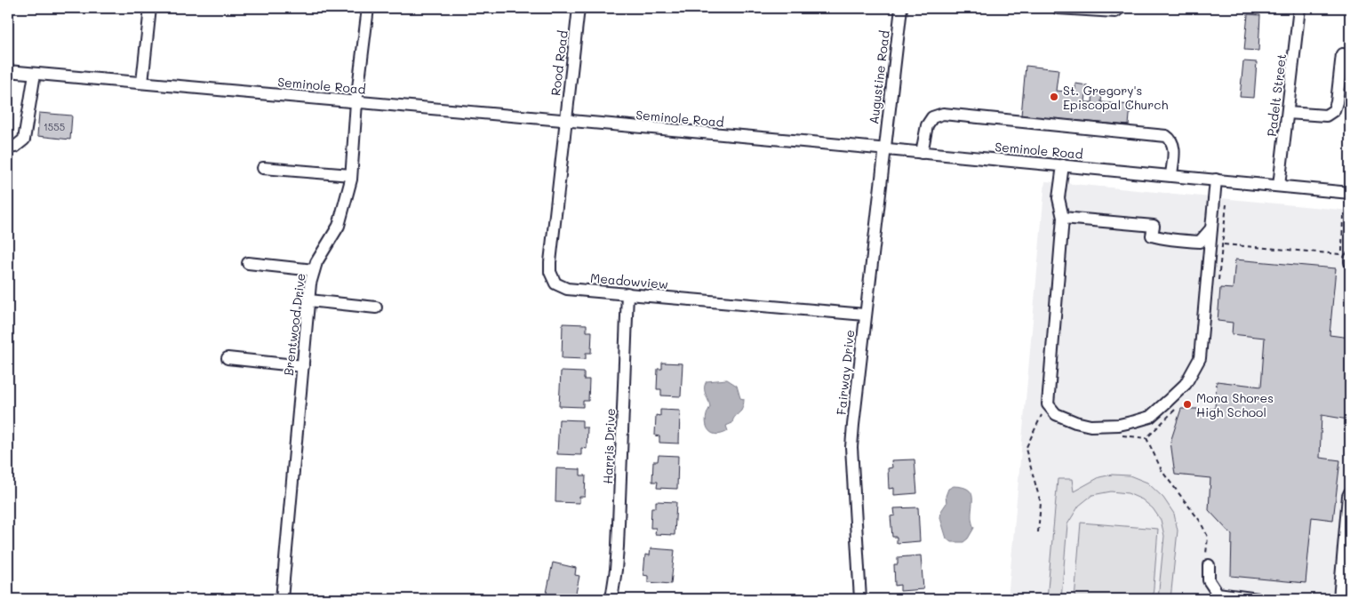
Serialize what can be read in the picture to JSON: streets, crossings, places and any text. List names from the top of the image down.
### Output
{
  "streets": {
    "street": [
      "Rood Road",
      "Augustine Road",
      "Seminole Road",
      "Padelt Street",
      "Meadowview",
      "Brentwood Drive",
      "Fairway Drive",
      "Harris Drive"
    ]
  },
  "crossings": [
    ["Rood Road", "Seminole Road"],
    ["Rood Road", "Meadowview"],
    ["Augustine Road", "Seminole Road"],
    ["Augustine Road", "Fairway Drive"],
    ["Seminole Road", "Padelt Street"],
    ["Seminole Road", "Meadowview"],
    ["Seminole Road", "Brentwood Drive"],
    ["Seminole Road", "Fairway Drive"],
    ["Meadowview", "Fairway Drive"],
    ["Meadowview", "Harris Drive"]
  ],
  "places": ["St. Gregory's Episcopal Church", "Mona Shores High School"],
  "house_numbers": ["1555"]
}
